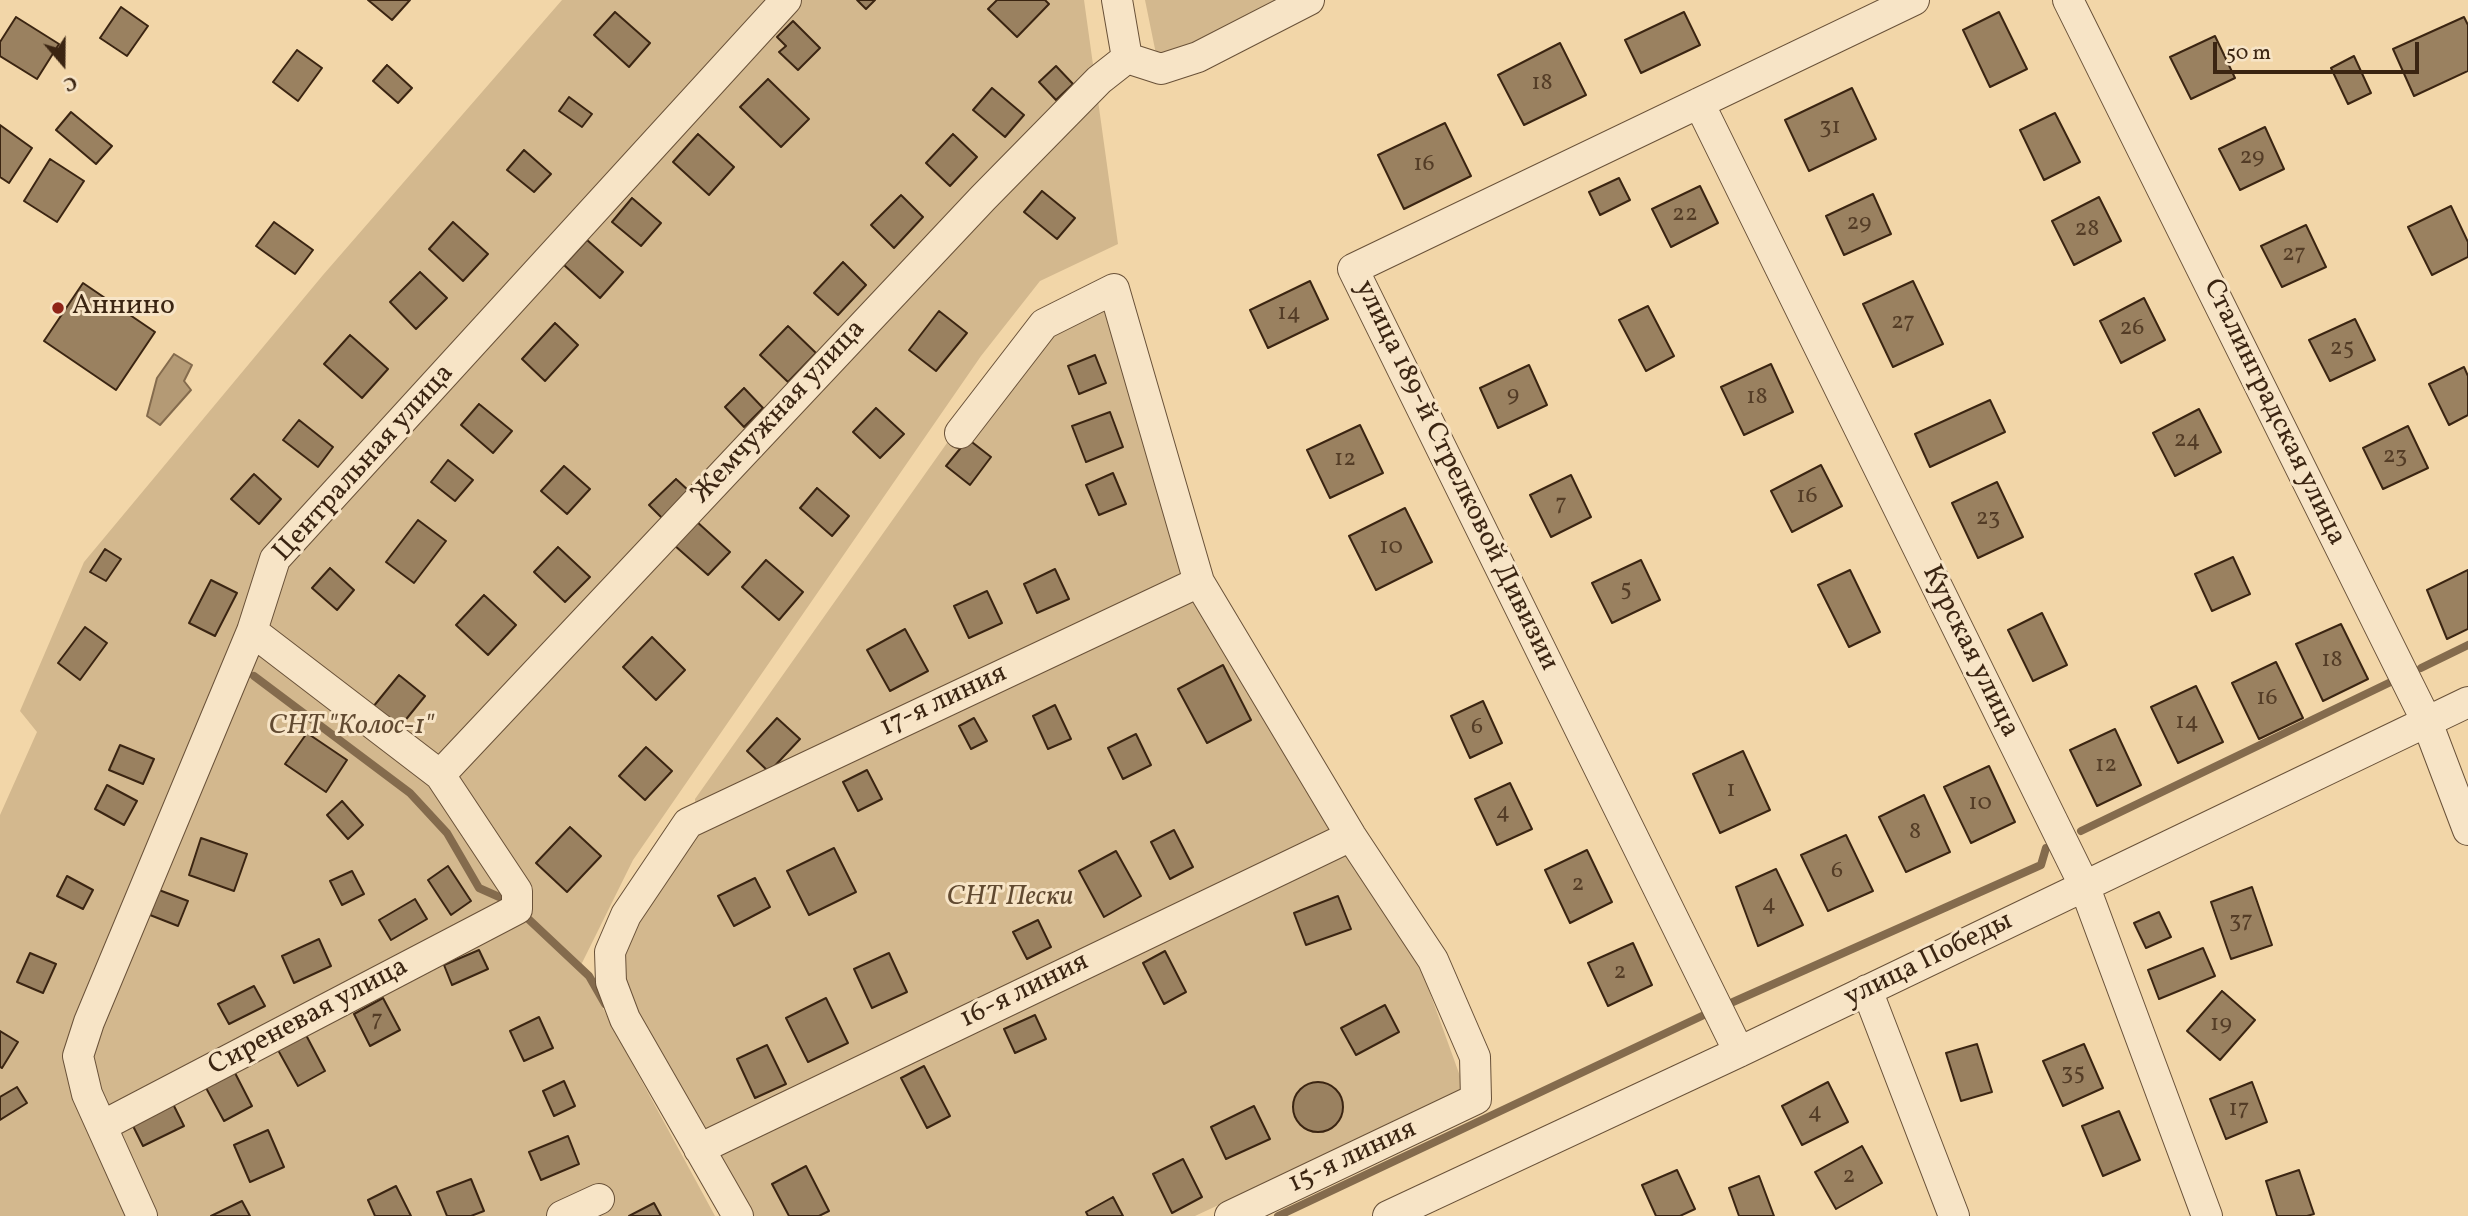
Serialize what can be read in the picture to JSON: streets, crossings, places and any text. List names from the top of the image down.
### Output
{
  "streets": {
    "street": [
      "Жемчужная улица",
      "Сталинградская улица",
      "Центральная улица",
      "улица 189-й Стрелковой Дивизии",
      "Курская улица",
      "17-я линия",
      "улица Победы",
      "16-я линия",
      "Сиреневая улица",
      "15-я линия"
    ]
  },
  "crossings": [
    ["Жемчужная улица", "Сиреневая улица"],
    ["Сталинградская улица", "улица Победы"],
    ["Центральная улица", "Сиреневая улица"],
    ["улица 189-й Стрелковой Дивизии", "Курская улица"],
    ["улица 189-й Стрелковой Дивизии", "улица Победы"],
    ["Курская улица", "улица Победы"],
    ["17-я линия", "16-я линия"],
    ["16-я линия", "15-я линия"]
  ],
  "parks": ["СНТ \"Колос-1\"", "СНТ Пески"],
  "places": ["Аннино"],
  "house_numbers": [
    "18",
    "31",
    "29",
    "16",
    "22",
    "29",
    "28",
    "27",
    "14",
    "27",
    "26",
    "25",
    "9",
    "18",
    "24",
    "23",
    "12",
    "16",
    "7",
    "23",
    "10",
    "5",
    "18",
    "16",
    "14",
    "6",
    "12",
    "1",
    "10",
    "4",
    "8",
    "6",
    "2",
    "4",
    "37",
    "2",
    "7",
    "19",
    "35",
    "17",
    "4",
    "2"
  ],
  "scale_bar": "50 m",
  "north": "bottom"
}
